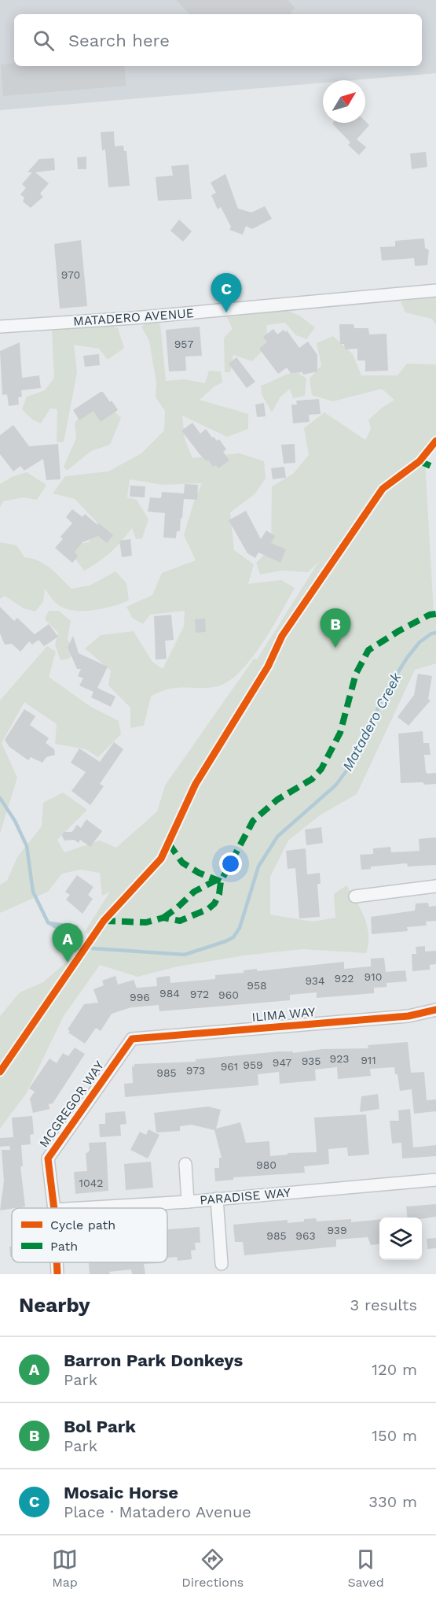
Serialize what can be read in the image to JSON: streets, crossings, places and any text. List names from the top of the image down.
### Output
{
  "streets": {
    "street": [
      "MATADERO AVENUE",
      "ILIMA WAY",
      "MCGREGOR WAY",
      "PARADISE WAY"
    ]
  },
  "crossings": [
    ["ILIMA WAY", "MCGREGOR WAY"]
  ],
  "water": ["Matadero Creek"],
  "house_numbers": [
    "970",
    "957",
    "910",
    "922",
    "934",
    "958",
    "984",
    "972",
    "960",
    "996",
    "923",
    "911",
    "935",
    "947",
    "959",
    "961",
    "973",
    "985",
    "980",
    "1042",
    "939",
    "985",
    "963"
  ],
  "legend": ["Cycle path", "Path"],
  "north": "top right",
  "page": {
    "search": "Search here",
    "pins": ["C", "B", "A"],
    "heading": ["Nearby", "3 results"],
    "list": [
      {
        "mark": "A",
        "name": "Barron Park Donkeys",
        "note": "Park",
        "value": "120 m"
      },
      {
        "mark": "B",
        "name": "Bol Park",
        "note": "Park",
        "value": "150 m"
      },
      {
        "mark": "C",
        "name": "Mosaic Horse",
        "note": "Place · Matadero Avenue",
        "value": "330 m"
      }
    ],
    "nav": ["Map", "Directions", "Saved"]
  }
}
